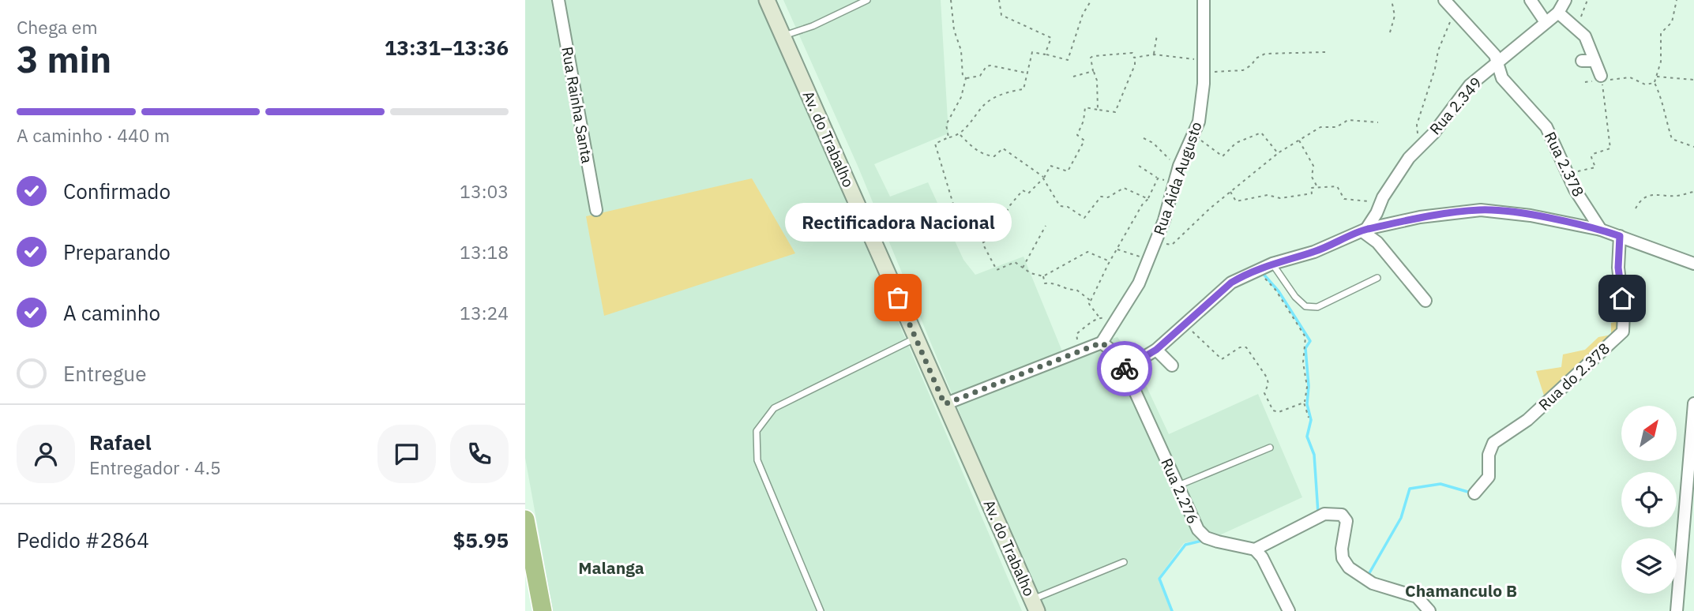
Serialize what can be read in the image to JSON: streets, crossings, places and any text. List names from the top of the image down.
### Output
{
  "streets": {
    "main road": ["Av. do Trabalho"],
    "street": [
      "Rua Rainha Santa",
      "Rua 2.349",
      "Rua 2.378",
      "Rua Aida Augusto",
      "Rua do 2.378",
      "Rua 2.276"
    ]
  },
  "crossings": [
    ["Rua 2.349", "Rua 2.378"],
    ["Rua Aida Augusto", "Rua 2.276"]
  ],
  "districts": ["Malanga", "Chamanculo B"],
  "places": ["Rectificadora Nacional"],
  "north": "top right",
  "page": {
    "heading": ["3 min", "Chega em", "13:31–13:36"],
    "panel": [
      "Rafael",
      "Entregador · 4.5",
      "Pedido #2864",
      "$5.95"
    ],
    "bar": "A caminho · 440 m",
    "list": [
      ["Confirmado", "13:03"],
      ["Preparando", "13:18"],
      ["A caminho", "13:24"],
      "Entregue"
    ],
    "bubble": "Rectificadora Nacional"
  }
}
